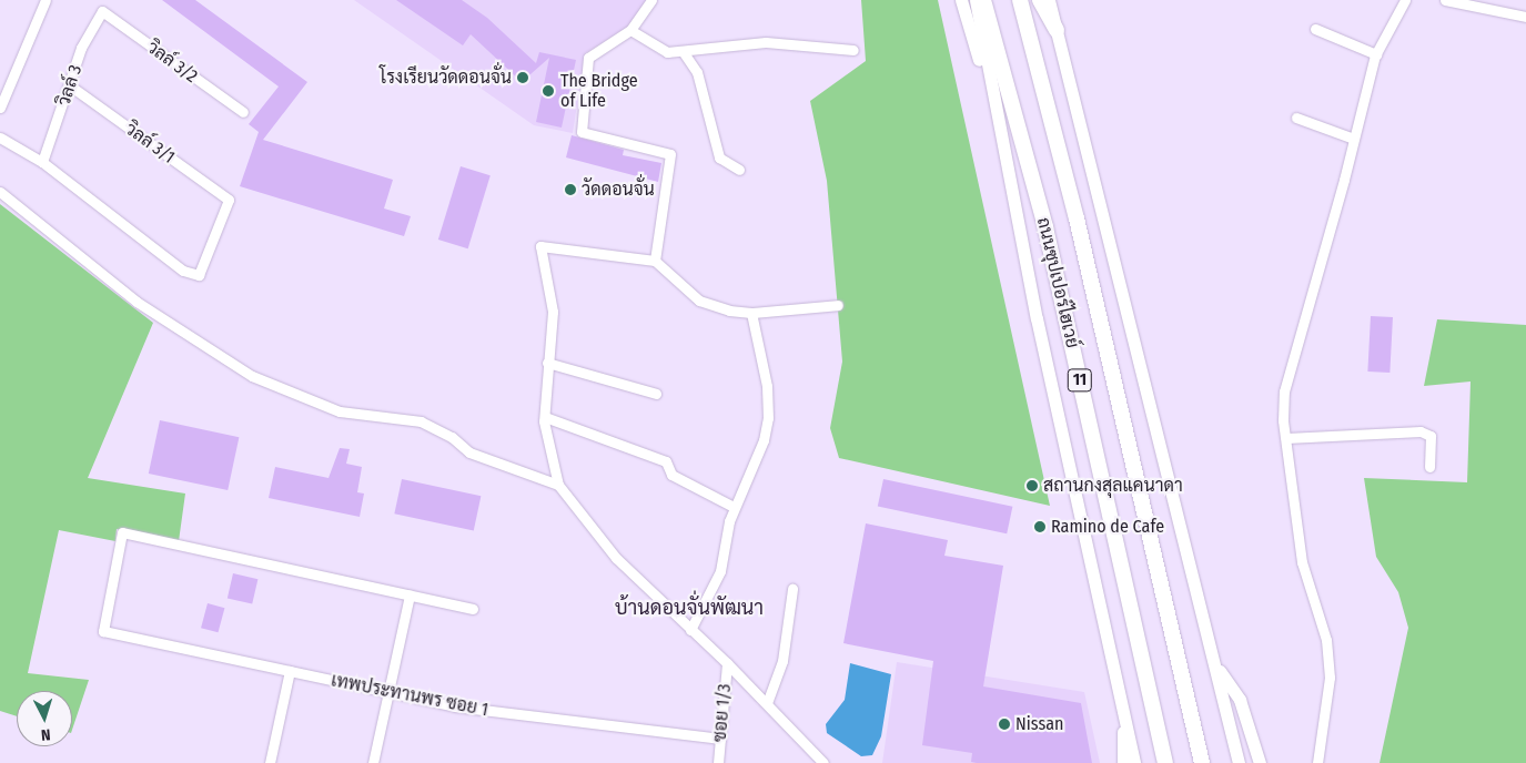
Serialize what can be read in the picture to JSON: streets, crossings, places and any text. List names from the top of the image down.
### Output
{
  "streets": {
    "highway": ["ถนนซุปเปอร์ไฮเวย์", "11"],
    "street": [
      "วิลล์ 3/2",
      "วิลล์ 3",
      "วิลล์ 3/1",
      "เทพประทานพร ซอย 1",
      "ซอย 1/3"
    ]
  },
  "crossings": [
    ["วิลล์ 3/2", "วิลล์ 3"],
    ["วิลล์ 3", "วิลล์ 3/1"],
    ["เทพประทานพร ซอย 1", "ซอย 1/3"]
  ],
  "districts": ["บ้านดอนจั่นพัฒนา"],
  "places": [
    "โรงเรียนวัดดอนจั่น",
    "The Bridge of Life",
    "วัดดอนจั่น",
    "สถานกงสุลแคนาดา",
    "Ramino de Cafe",
    "Nissan"
  ],
  "north": "bottom"
}
